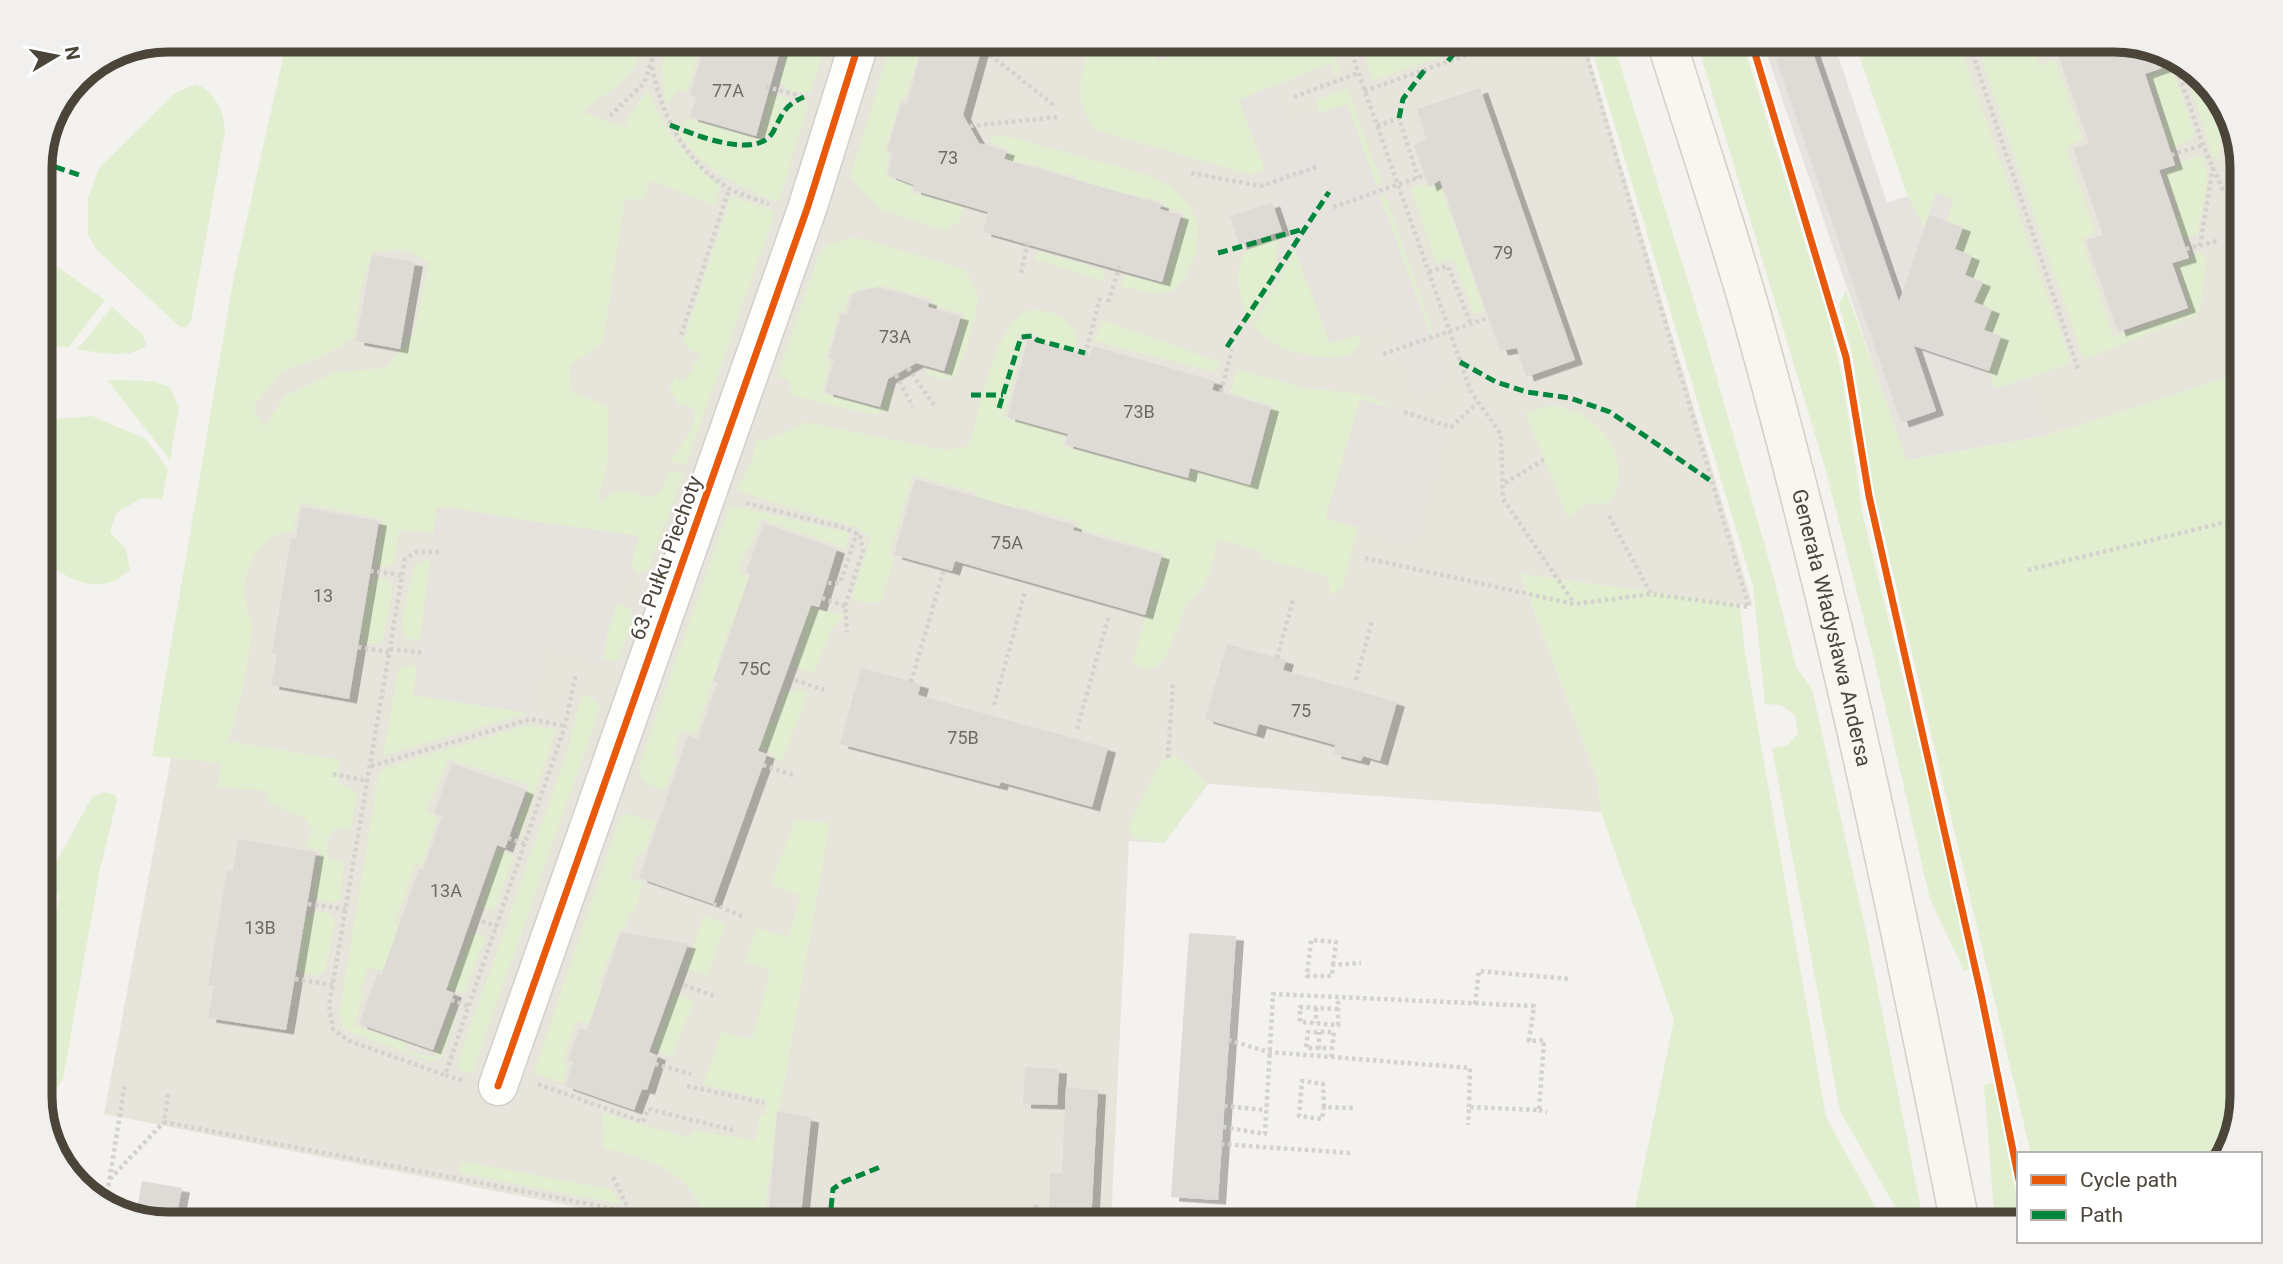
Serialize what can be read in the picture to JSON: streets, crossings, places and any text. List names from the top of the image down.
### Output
{
  "streets": {
    "main road": ["Generała Władysława Andersa"],
    "street": ["63. Pułku Piechoty"]
  },
  "house_numbers": [
    "77A",
    "73",
    "79",
    "73A",
    "73B",
    "75A",
    "13",
    "75C",
    "75",
    "75B",
    "13A",
    "13B"
  ],
  "legend": ["Cycle path", "Path"],
  "north": "right"
}
